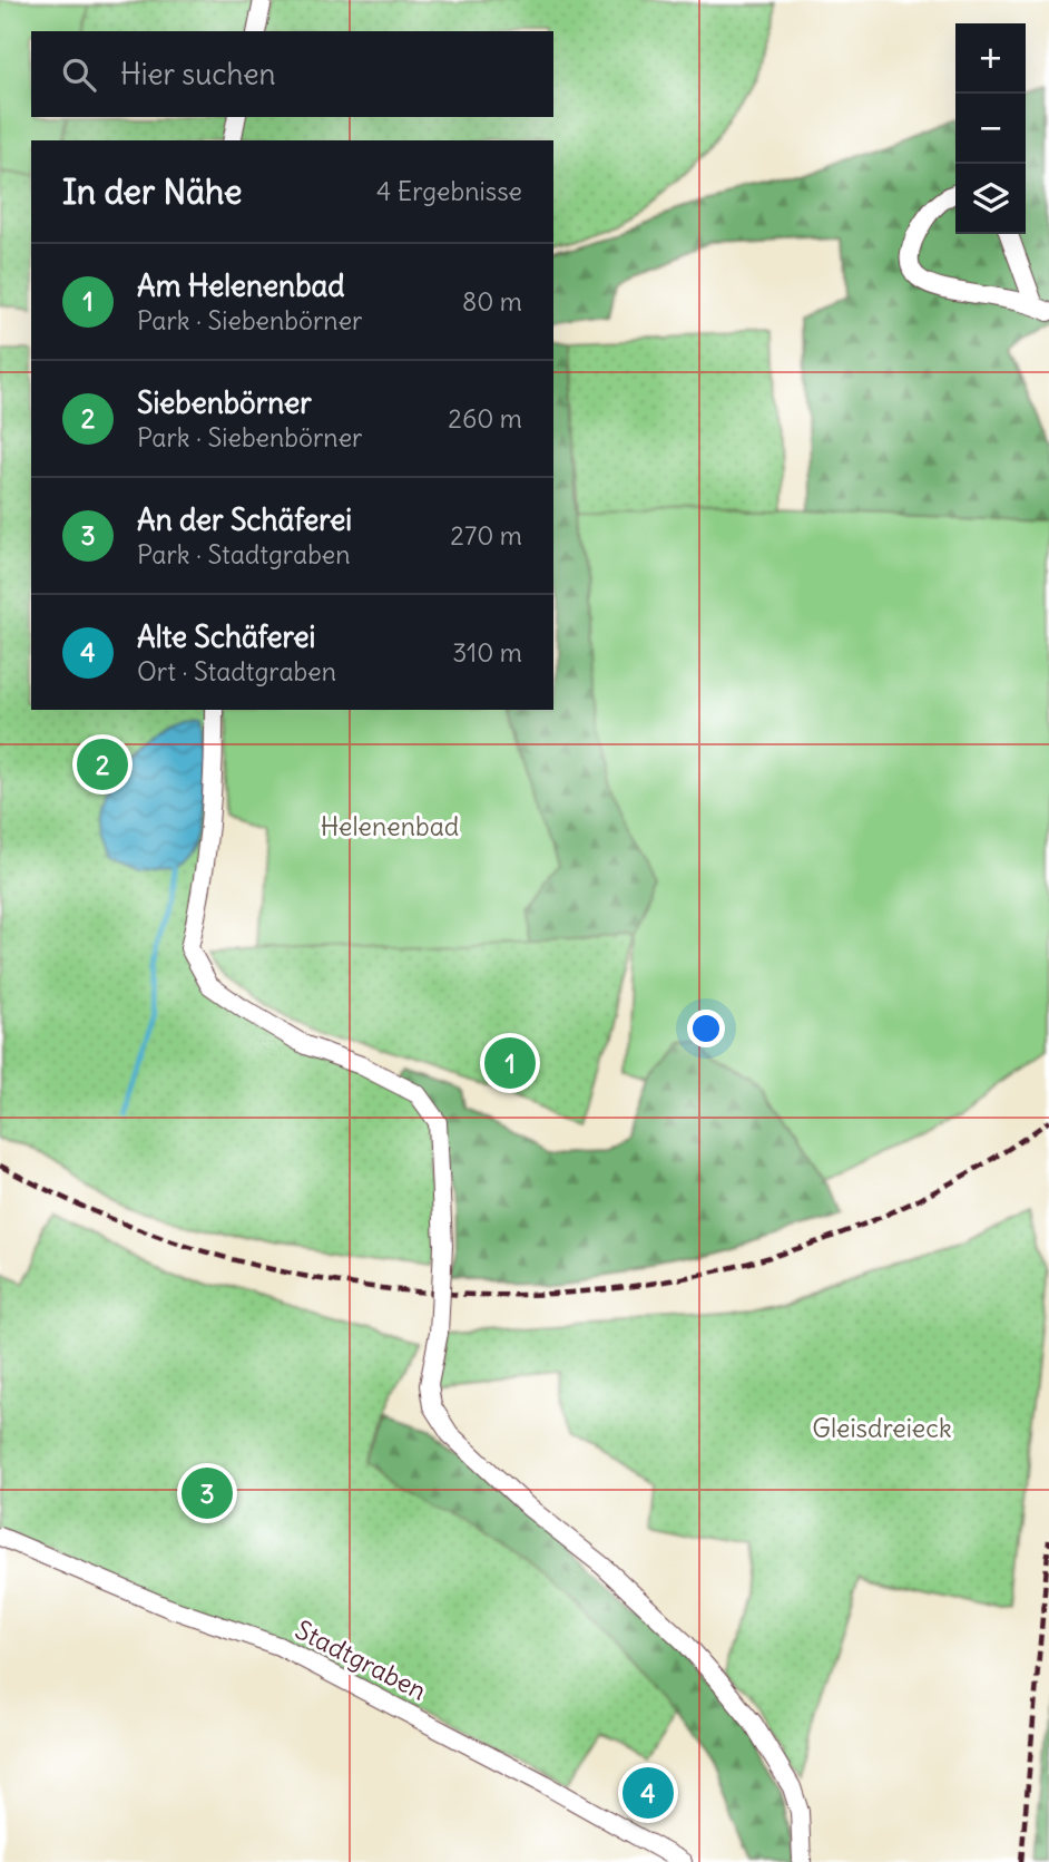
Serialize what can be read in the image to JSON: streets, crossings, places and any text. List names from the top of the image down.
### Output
{
  "streets": {
    "street": ["Stadtgraben"]
  },
  "parks": ["Helenenbad", "Gleisdreieck"],
  "page": {
    "map_buttons": ["+", "−"],
    "search": "Hier suchen",
    "heading": ["In der Nähe", "4 Ergebnisse"],
    "list": [
      {
        "mark": "1",
        "name": "Am Helenenbad",
        "note": "Park · Siebenbörner",
        "value": "80 m"
      },
      {
        "mark": "2",
        "name": "Siebenbörner",
        "note": "Park · Siebenbörner",
        "value": "260 m"
      },
      {
        "mark": "3",
        "name": "An der Schäferei",
        "note": "Park · Stadtgraben",
        "value": "270 m"
      },
      {
        "mark": "4",
        "name": "Alte Schäferei",
        "note": "Ort · Stadtgraben",
        "value": "310 m"
      }
    ],
    "pins": [
      "2",
      "1",
      "3",
      "4"
    ]
  }
}
